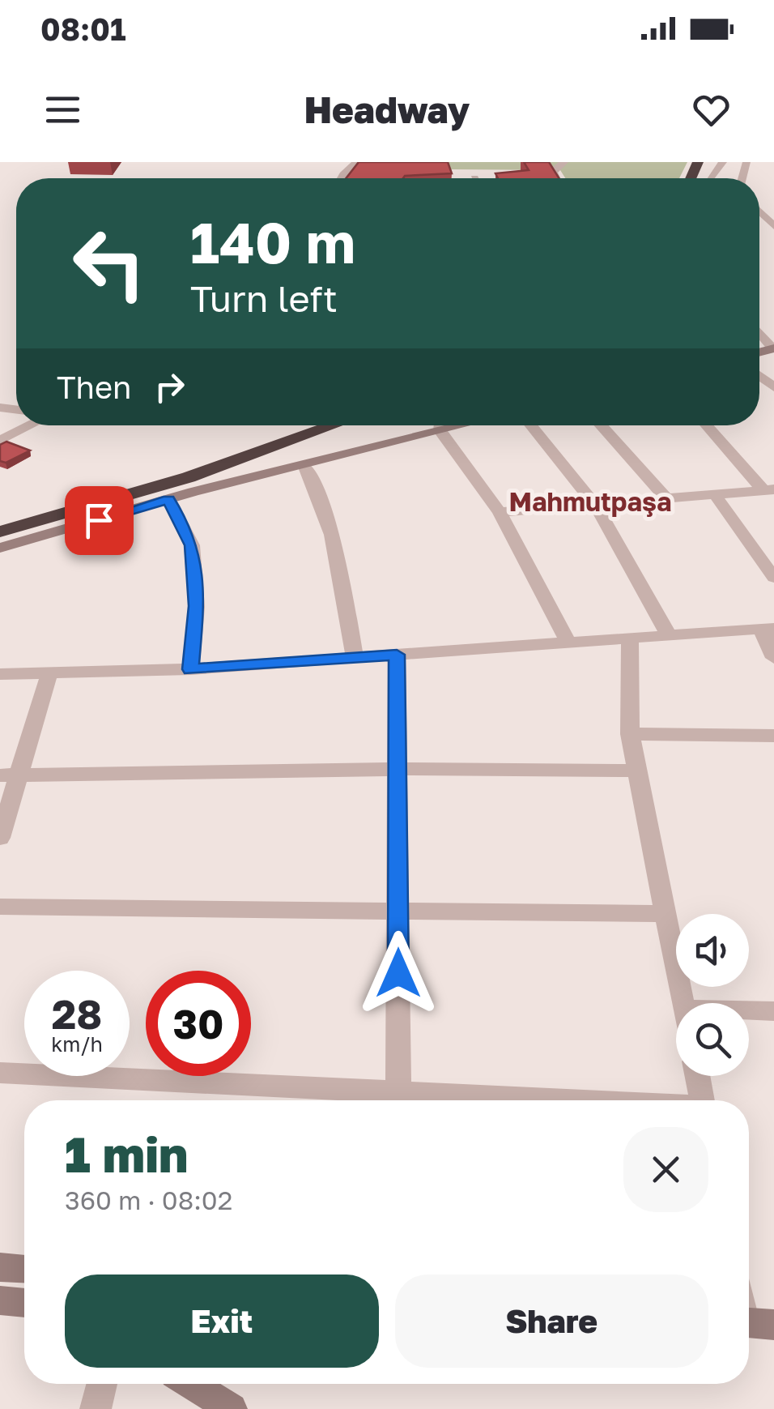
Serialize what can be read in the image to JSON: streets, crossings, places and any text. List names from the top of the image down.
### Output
{
  "districts": ["Mahmutpaşa"],
  "page": {
    "status": "08:01",
    "header": "Headway",
    "turn": ["140 m", "Turn left"],
    "then": "Then",
    "speed": "28 km/h",
    "limit": "30",
    "heading": ["1 min", "360 m · 08:02"],
    "buttons": ["Exit", "Share"]
  }
}
